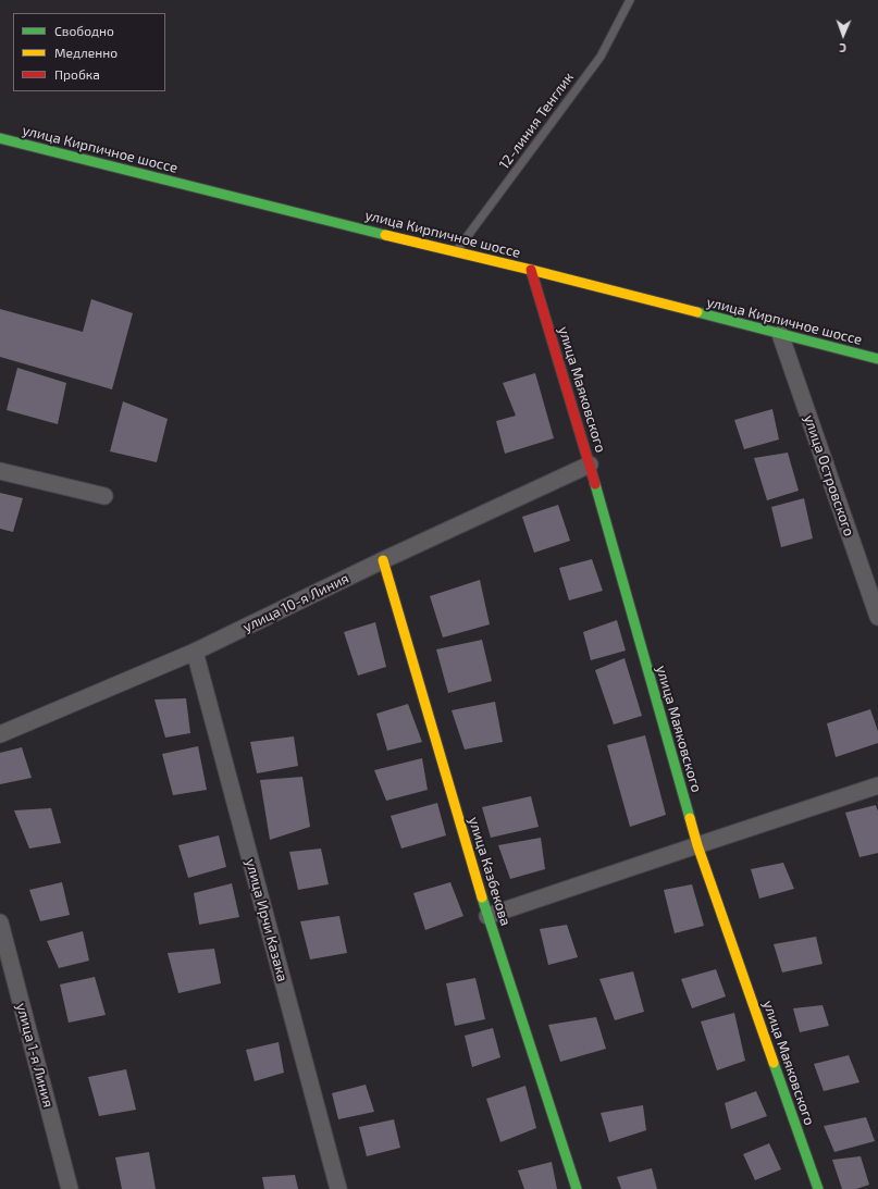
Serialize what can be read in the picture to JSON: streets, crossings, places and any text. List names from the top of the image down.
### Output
{
  "streets": {
    "street": [
      "улица Кирпичное шоссе",
      "улица Маяковского",
      "улица Островского",
      "улица 10-я Линия",
      "улица Казбекова",
      "улица Ирчи Казака",
      "улица 1-я Линия"
    ],
    "lane": ["12-линия Тенглик"]
  },
  "crossings": [
    ["12-линия Тенглик", "улица Кирпичное шоссе"],
    ["улица Кирпичное шоссе", "улица Маяковского"],
    ["улица Кирпичное шоссе", "улица Островского"],
    ["улица Маяковского", "улица 10-я Линия"],
    ["улица 10-я Линия", "улица Казбекова"],
    ["улица 10-я Линия", "улица Ирчи Казака"]
  ],
  "legend": ["Свободно", "Медленно", "Пробка"],
  "north": "bottom"
}
